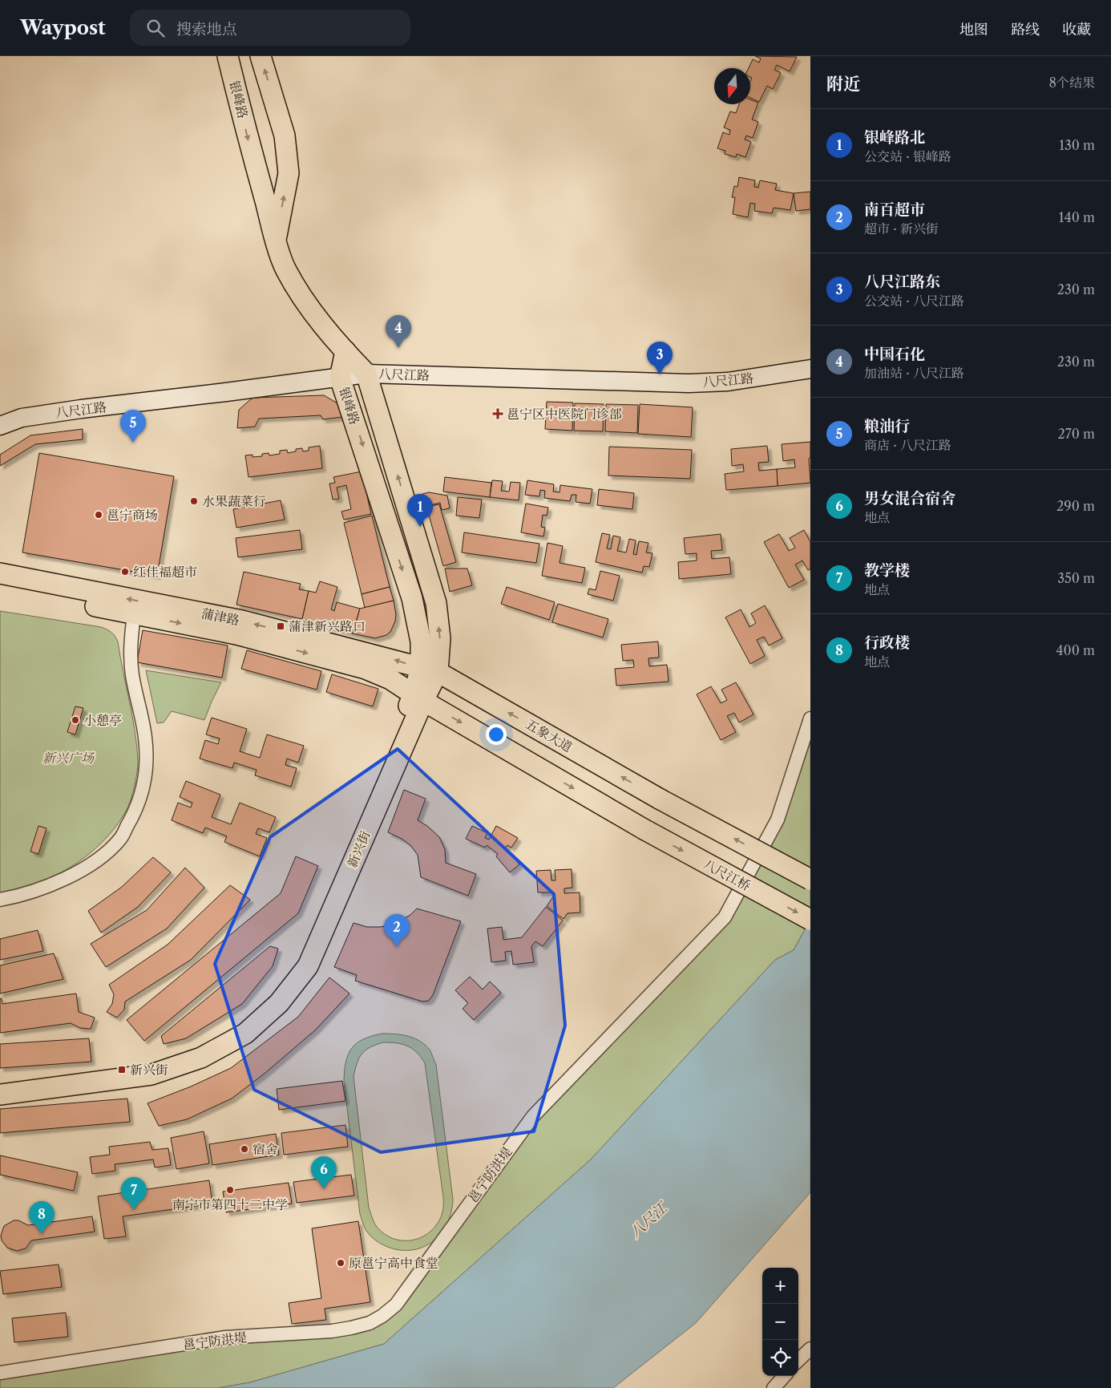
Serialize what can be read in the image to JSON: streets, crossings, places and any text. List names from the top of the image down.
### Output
{
  "streets": {
    "main road": [
      "银峰路",
      "蒲津路",
      "五象大道",
      "新兴街",
      "八尺江桥"
    ],
    "street": ["八尺江路", "邕宁防洪堤"]
  },
  "crossings": [
    ["银峰路", "八尺江路"],
    ["银峰路", "蒲津路"],
    ["银峰路", "五象大道"],
    ["蒲津路", "五象大道"],
    ["蒲津路", "新兴街"],
    ["蒲津路", "八尺江桥"],
    ["新兴街", "八尺江桥"]
  ],
  "one_way": ["五象大道", "八尺江桥"],
  "water": ["八尺江"],
  "parks": ["新兴广场"],
  "places": {
    "health": ["邕宁区中医院门诊部"],
    "other": [
      "水果蔬菜行",
      "邕宁商场",
      "红佳福超市",
      "小憩亭",
      "宿舍",
      "南宁市第四十二中学",
      "原邕宁高中食堂"
    ],
    "transit": ["蒲津新兴路口", "新兴街"]
  },
  "north": "bottom",
  "page": {
    "header": "Waypost",
    "search": "搜索地点",
    "nav": ["地图", "路线", "收藏"],
    "heading": ["附近", "8个结果"],
    "list": [
      {
        "mark": "1",
        "name": "银峰路北",
        "note": "公交站 · 银峰路",
        "value": "130 m"
      },
      {
        "mark": "2",
        "name": "南百超市",
        "note": "超市 · 新兴街",
        "value": "140 m"
      },
      {
        "mark": "3",
        "name": "八尺江路东",
        "note": "公交站 · 八尺江路",
        "value": "230 m"
      },
      {
        "mark": "4",
        "name": "中国石化",
        "note": "加油站 · 八尺江路",
        "value": "230 m"
      },
      {
        "mark": "5",
        "name": "粮油行",
        "note": "商店 · 八尺江路",
        "value": "270 m"
      },
      {
        "mark": "6",
        "name": "男女混合宿舍",
        "note": "地点",
        "value": "290 m"
      },
      {
        "mark": "7",
        "name": "教学楼",
        "note": "地点",
        "value": "350 m"
      },
      {
        "mark": "8",
        "name": "行政楼",
        "note": "地点",
        "value": "400 m"
      }
    ],
    "pins": [
      "4",
      "3",
      "5",
      "1",
      "2",
      "6",
      "7",
      "8"
    ],
    "map_buttons": ["+", "−"]
  }
}
